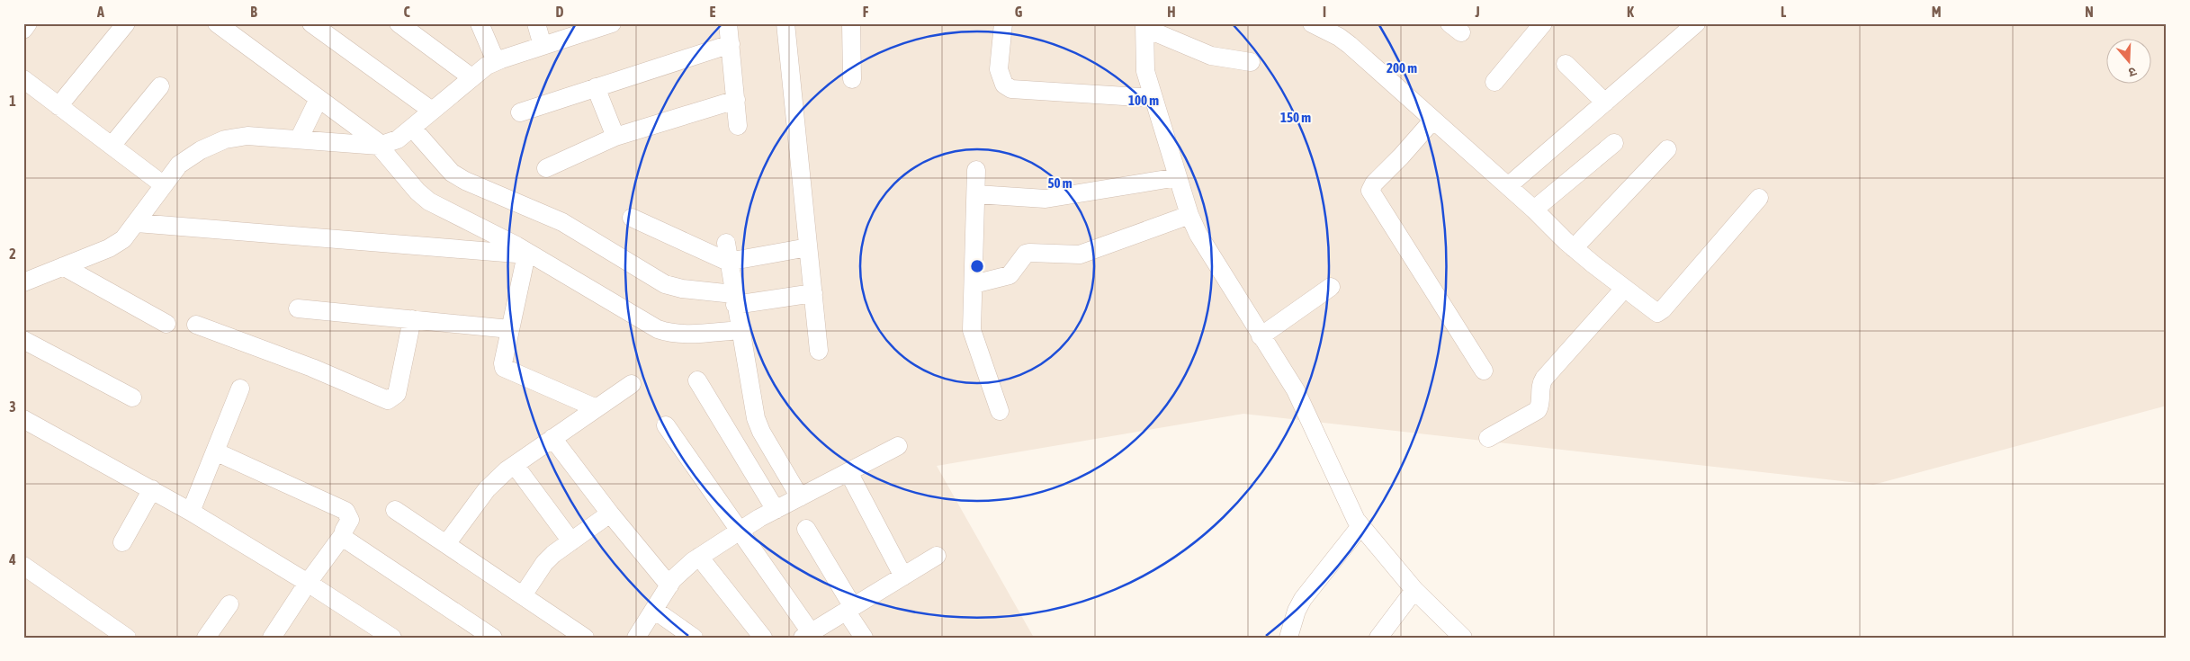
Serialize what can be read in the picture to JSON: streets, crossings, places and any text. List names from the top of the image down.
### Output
{
  "north": "bottom",
  "grid": {
    "columns": [
      "A",
      "B",
      "C",
      "D",
      "E",
      "F",
      "G",
      "H",
      "I",
      "J",
      "K",
      "L",
      "M",
      "N"
    ],
    "rows": [
      "1",
      "2",
      "3",
      "4"
    ]
  },
  "rings": [
    "200 m",
    "100 m",
    "150 m",
    "50 m"
  ]
}
